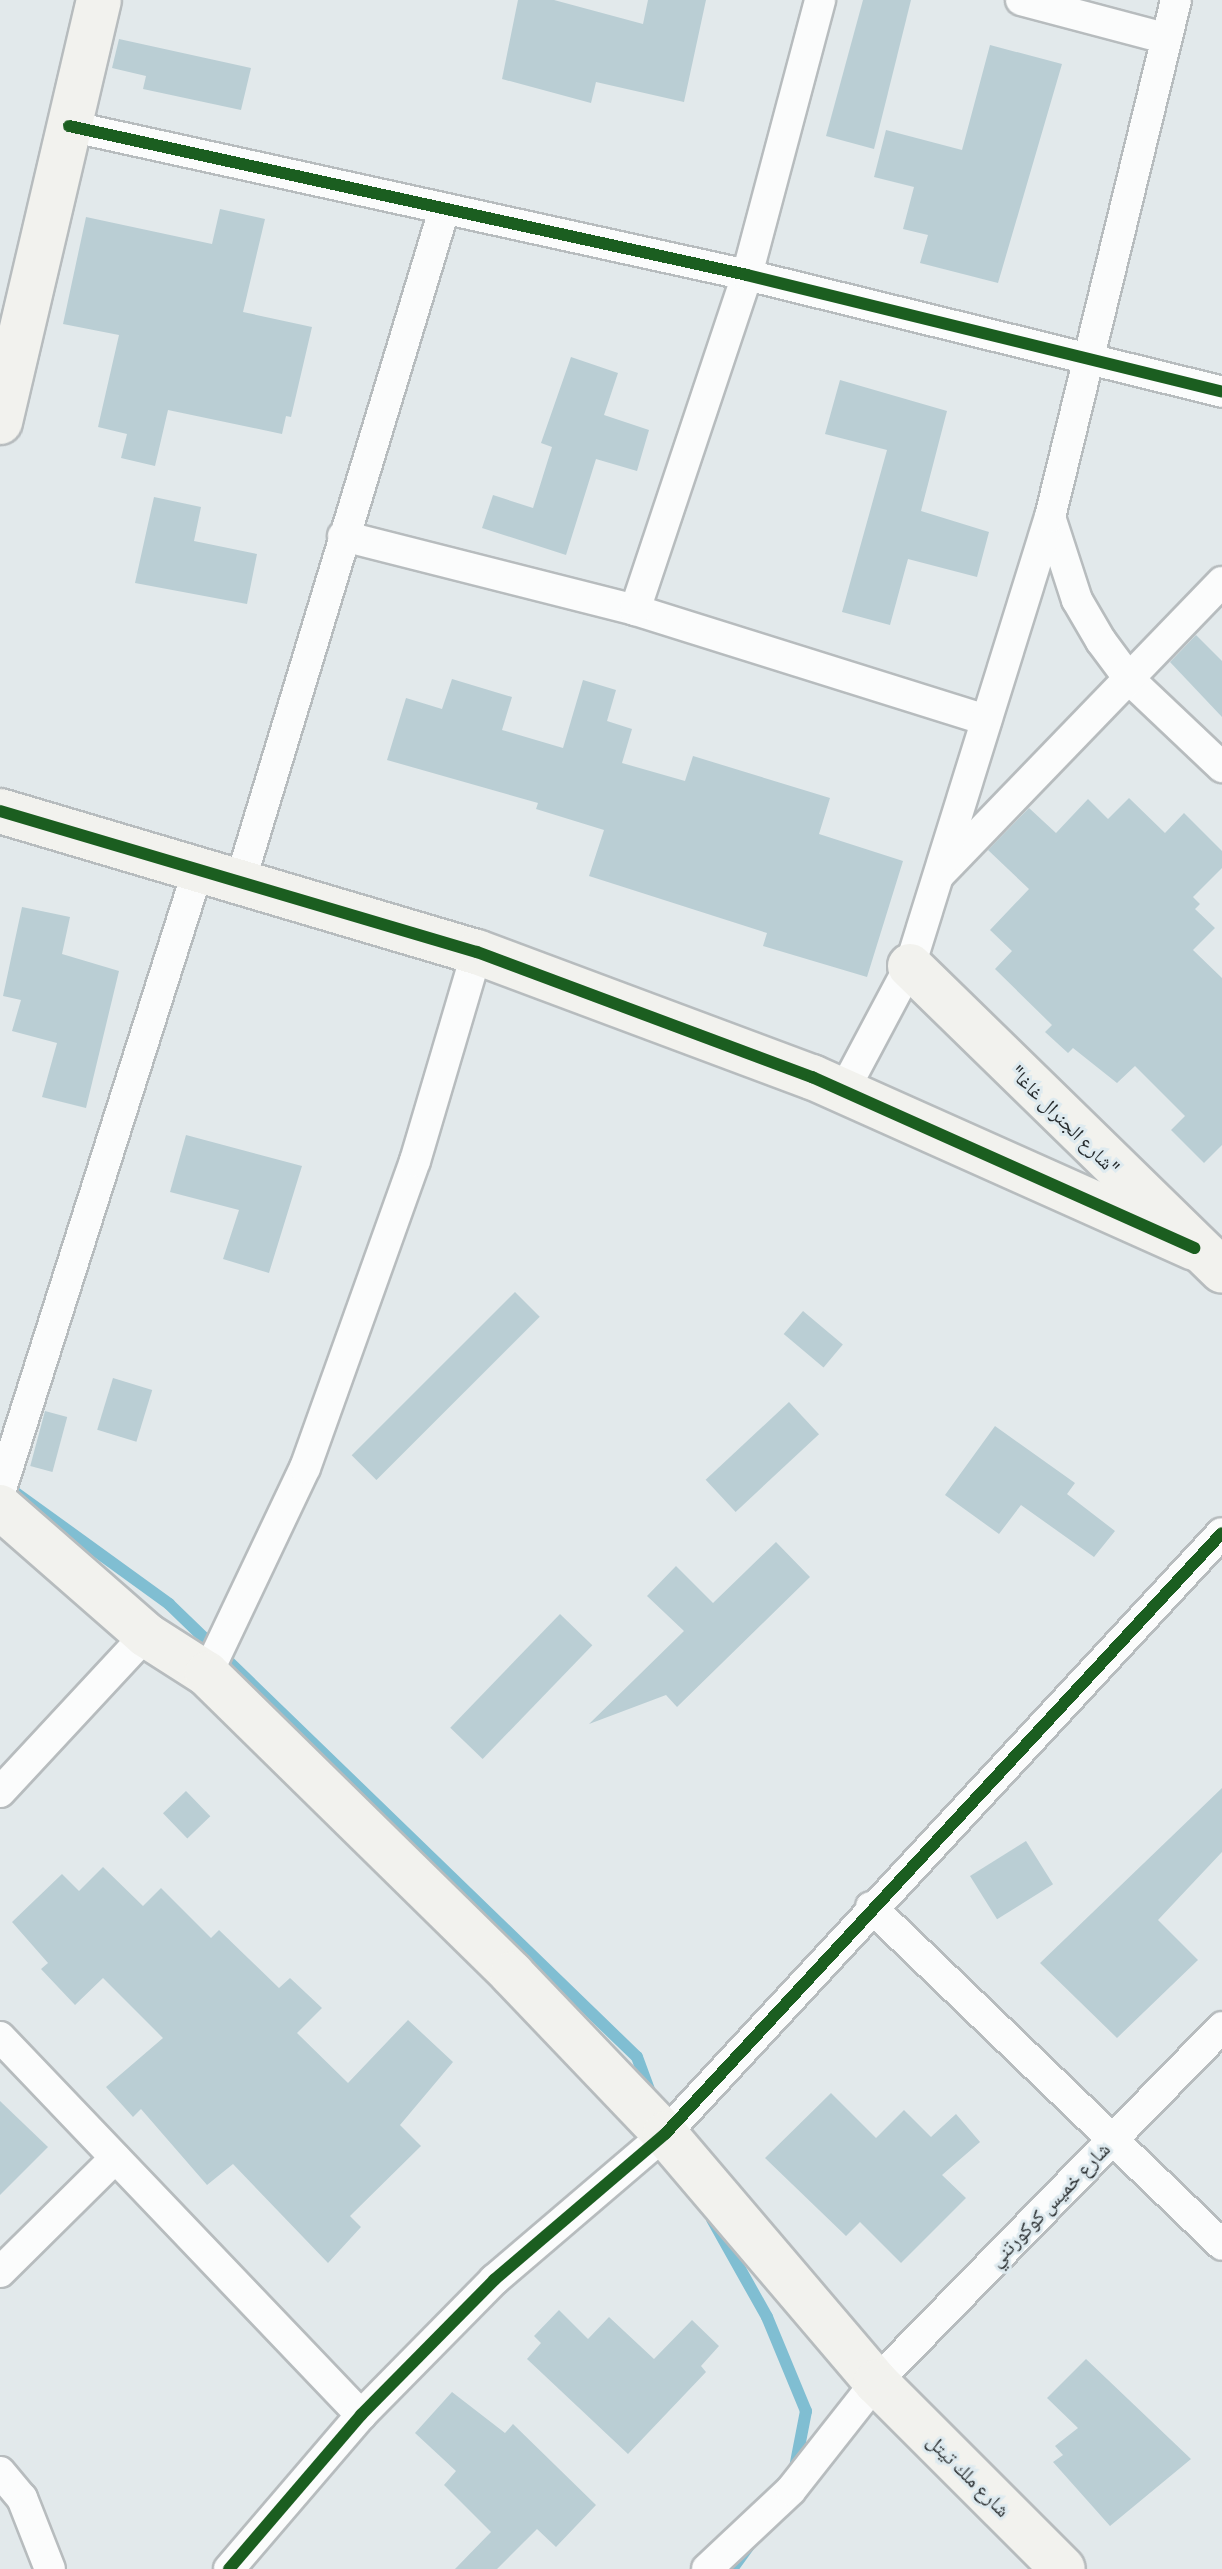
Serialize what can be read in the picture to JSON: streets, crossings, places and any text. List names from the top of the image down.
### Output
{
  "streets": {
    "main road": ["\"شارع الجنرال غاغا\"", "شارع ملك تيتل"],
    "street": ["شارع خميس كوكورتني"]
  },
  "crossings": [
    ["شارع خميس كوكورتني", "شارع ملك تيتل"]
  ]
}
